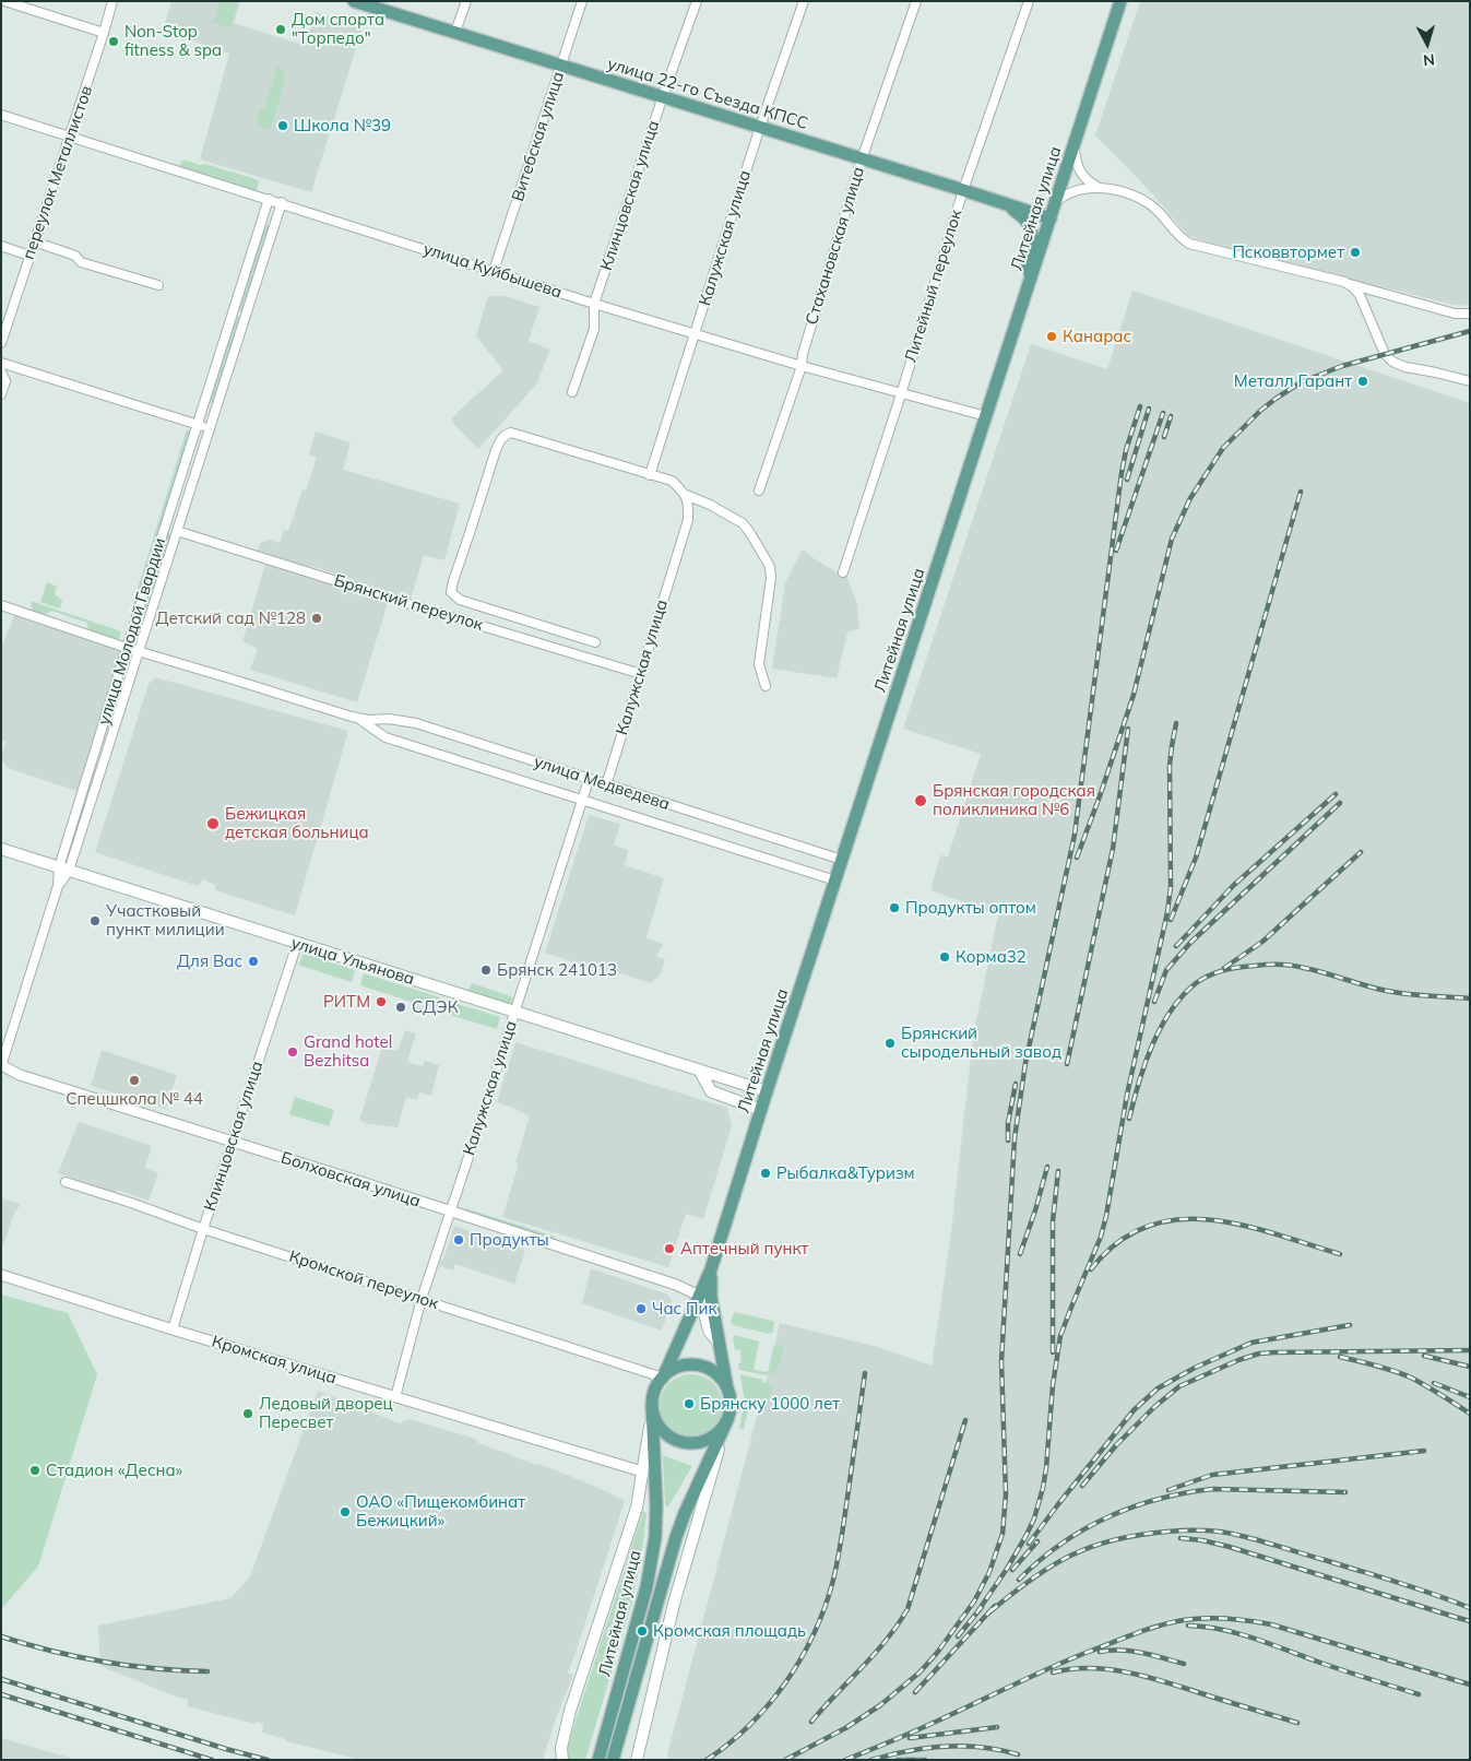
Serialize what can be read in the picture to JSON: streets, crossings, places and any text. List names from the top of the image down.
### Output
{
  "streets": {
    "main road": ["улица 22-го Съезда КПСС", "Литейная улица", "улица Ульянова"],
    "street": [
      "Витебская улица",
      "переулок Металлистов",
      "Клинцовская улица",
      "Калужская улица",
      "Стахановская улица",
      "улица Куйбышева",
      "Литейный переулок",
      "Брянский переулок",
      "улица Молодой Гвардии",
      "улица Медведева",
      "Болховская улица",
      "Кромской переулок",
      "Кромская улица"
    ]
  },
  "crossings": [
    ["улица 22-го Съезда КПСС", "Витебская улица"],
    ["улица 22-го Съезда КПСС", "Клинцовская улица"],
    ["улица 22-го Съезда КПСС", "Литейная улица"],
    ["улица 22-го Съезда КПСС", "Калужская улица"],
    ["улица 22-го Съезда КПСС", "Стахановская улица"],
    ["улица 22-го Съезда КПСС", "Литейный переулок"],
    ["Витебская улица", "улица Куйбышева"],
    ["переулок Металлистов", "улица Куйбышева"],
    ["Клинцовская улица", "улица Куйбышева"],
    ["Клинцовская улица", "улица Ульянова"],
    ["Клинцовская улица", "Болховская улица"],
    ["Клинцовская улица", "Кромской переулок"],
    ["Клинцовская улица", "Кромская улица"],
    ["Литейная улица", "улица Куйбышева"],
    ["Литейная улица", "улица Медведева"],
    ["Литейная улица", "улица Ульянова"],
    ["Литейная улица", "Болховская улица"],
    ["Литейная улица", "Кромской переулок"],
    ["Калужская улица", "улица Куйбышева"],
    ["Калужская улица", "Брянский переулок"],
    ["Калужская улица", "улица Медведева"],
    ["Калужская улица", "улица Ульянова"],
    ["Калужская улица", "Болховская улица"],
    ["Калужская улица", "Кромской переулок"],
    ["Калужская улица", "Кромская улица"],
    ["Стахановская улица", "улица Куйбышева"],
    ["улица Куйбышева", "Литейный переулок"],
    ["улица Куйбышева", "улица Молодой Гвардии"],
    ["Брянский переулок", "улица Молодой Гвардии"],
    ["улица Молодой Гвардии", "улица Медведева"],
    ["улица Молодой Гвардии", "улица Ульянова"],
    ["улица Молодой Гвардии", "Болховская улица"]
  ],
  "places": [
    "Дом спорта \"Торпедо\"",
    "Non-Stop fitness & spa",
    "Школа №39",
    "Псковвтормет",
    "Канарас",
    "Металл Гарант",
    "Детский сад №128",
    "Брянская городская поликлиника №6",
    "Бежицкая детская больница",
    "Продукты оптом",
    "Участковый пункт милиции",
    "Корма32",
    "Для Вас",
    "Брянск 241013",
    "РИТМ",
    "СДЭК",
    "Брянский сыродельный завод",
    "Grand hotel Bezhitsa",
    "Спецшкола № 44",
    "Рыбалка&Туризм",
    "Продукты",
    "Аптечный пункт",
    "Час Пик",
    "Брянску 1000 лет",
    "Ледовый дворец Пересвет",
    "Стадион «Десна»",
    "ОАО «Пищекомбинат Бежицкий»",
    "Кромская площадь"
  ],
  "north": "bottom"
}
